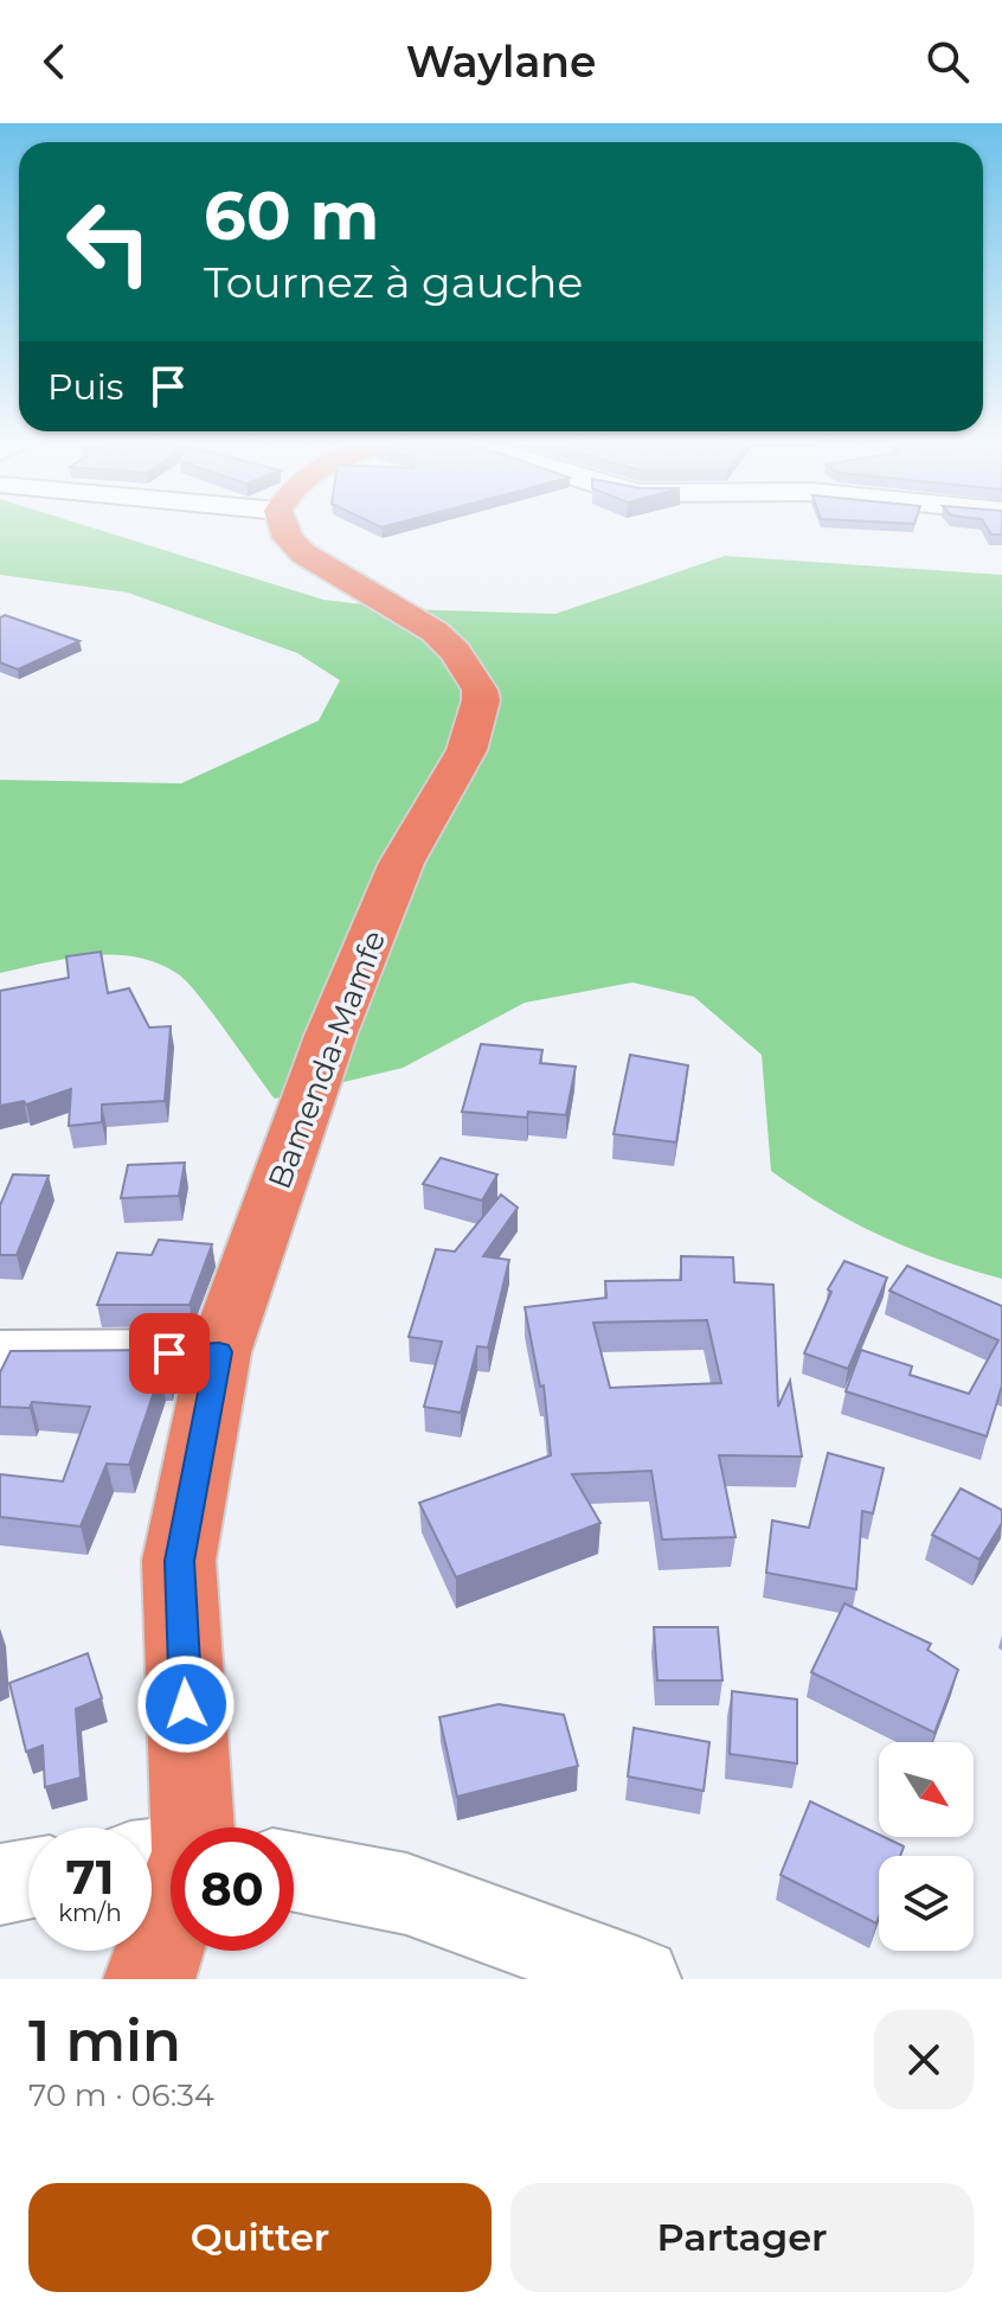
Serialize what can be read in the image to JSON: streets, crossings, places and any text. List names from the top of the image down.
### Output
{
  "streets": {
    "highway": ["Bamenda-Mamfe"]
  },
  "north": "bottom right",
  "page": {
    "header": "Waylane",
    "turn": ["60 m", "Tournez à gauche"],
    "then": "Puis",
    "speed": "71 km/h",
    "limit": "80",
    "heading": ["1 min", "70 m · 06:34"],
    "buttons": ["Quitter", "Partager"]
  }
}
